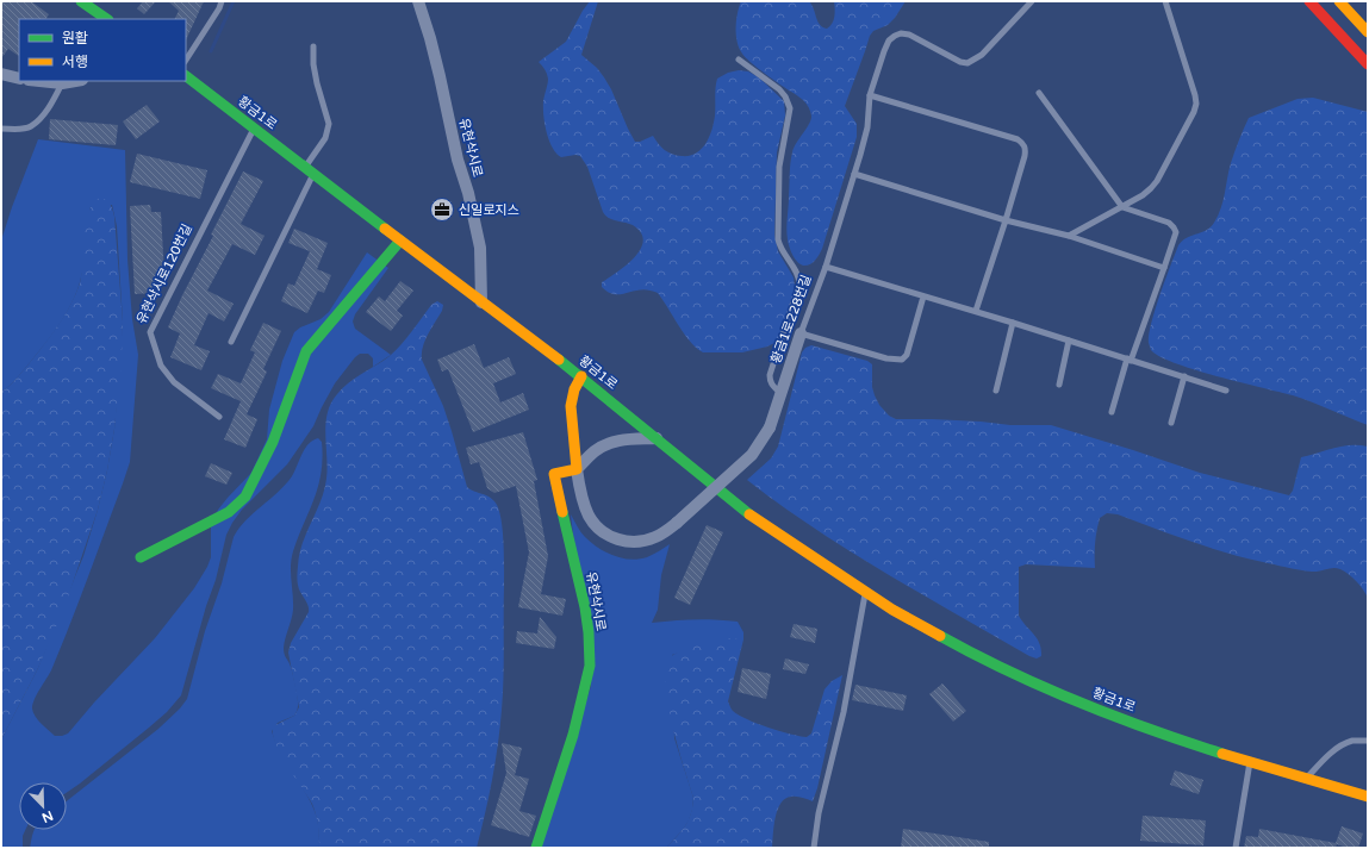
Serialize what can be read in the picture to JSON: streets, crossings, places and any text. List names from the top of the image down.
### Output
{
  "streets": {
    "main road": ["황금1로", "유현삭시로"],
    "street": ["황금1로228번길"],
    "lane": ["유현삭시로120번길"]
  },
  "crossings": [
    ["황금1로", "유현삭시로"],
    ["황금1로", "유현삭시로120번길"],
    ["유현삭시로", "황금1로228번길"]
  ],
  "places": {
    "office": ["신일로지스"]
  },
  "legend": ["원활", "서행"],
  "north": "bottom right"
}
